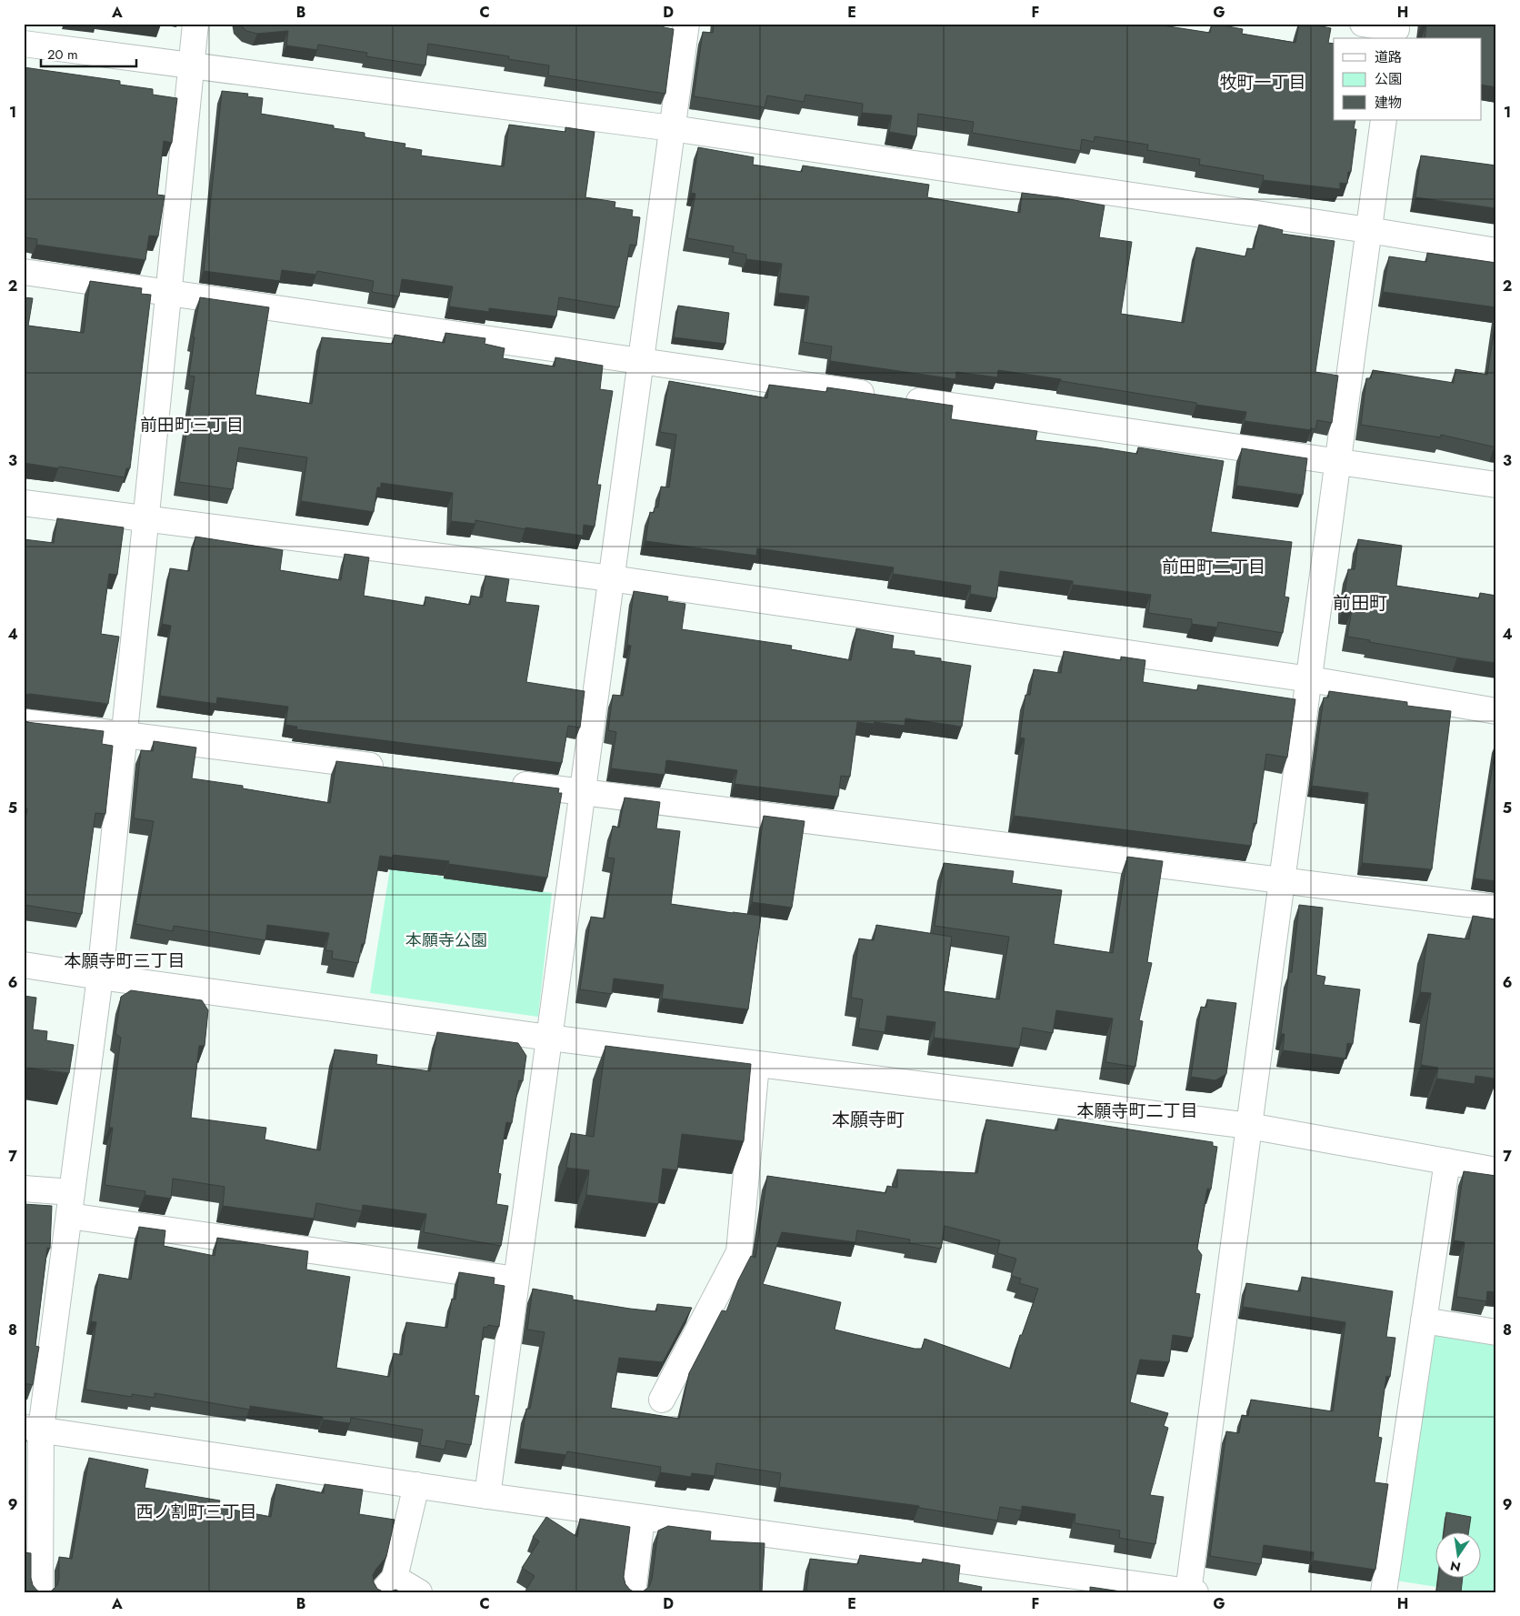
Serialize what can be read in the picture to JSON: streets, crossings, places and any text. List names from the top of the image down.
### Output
{
  "districts": [
    "牧町一丁目",
    "前田町三丁目",
    "前田町二丁目",
    "前田町",
    "本願寺町三丁目",
    "本願寺町二丁目",
    "本願寺町",
    "西ノ割町三丁目"
  ],
  "parks": ["本願寺公園"],
  "legend": ["道路", "公園", "建物"],
  "scale_bar": "20 m",
  "north": "bottom",
  "grid": {
    "columns": [
      "A",
      "B",
      "C",
      "D",
      "E",
      "F",
      "G",
      "H"
    ],
    "rows": [
      "1",
      "2",
      "3",
      "4",
      "5",
      "6",
      "7",
      "8",
      "9"
    ]
  }
}
